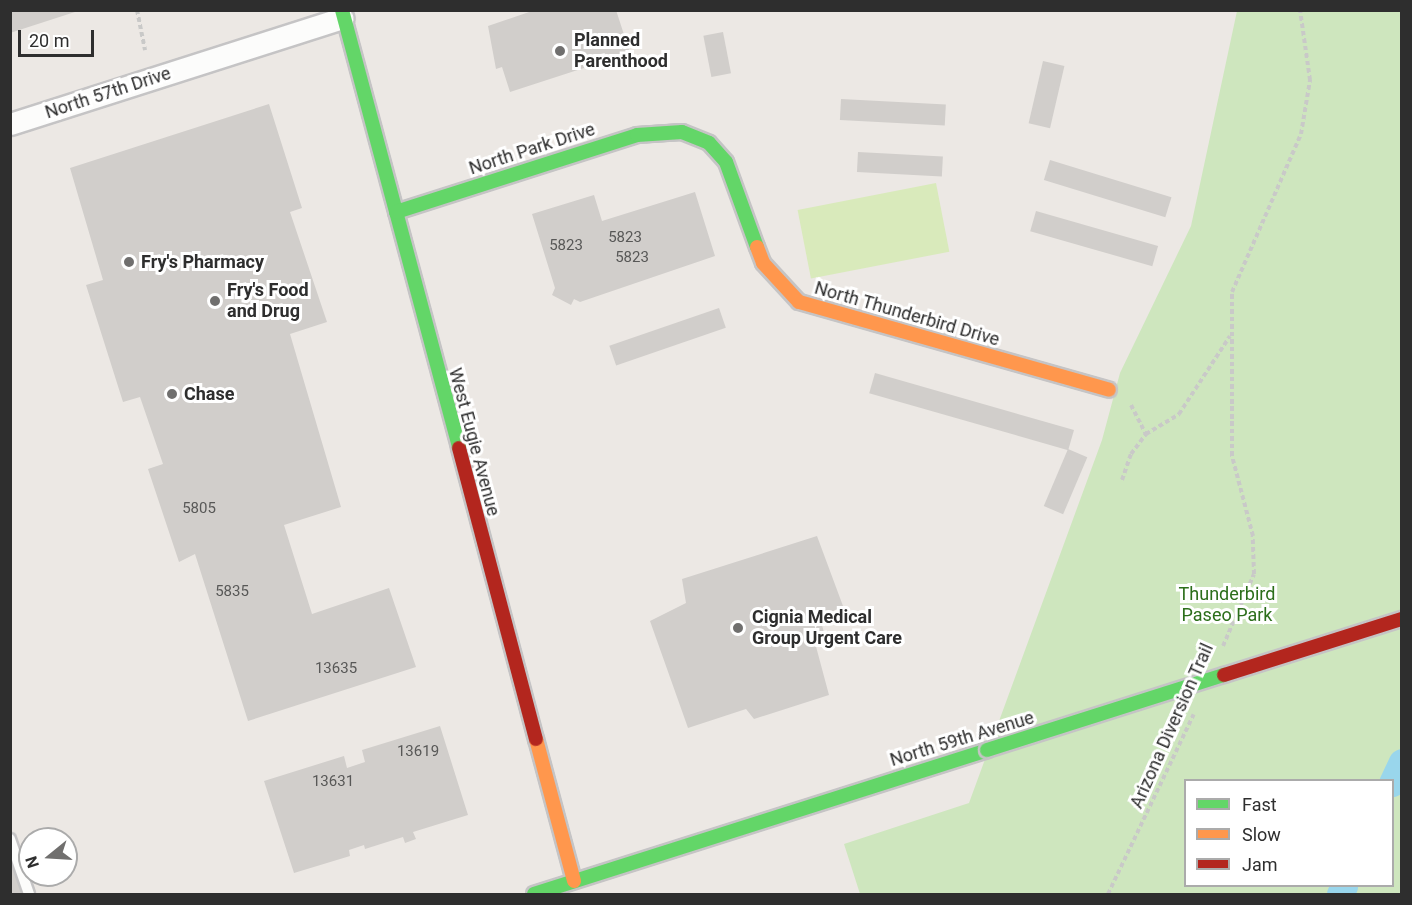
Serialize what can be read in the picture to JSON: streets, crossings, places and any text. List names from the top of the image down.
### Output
{
  "streets": {
    "street": [
      "North 57th Drive",
      "North Park Drive",
      "North Thunderbird Drive",
      "West Eugie Avenue",
      "North 59th Avenue"
    ],
    "path": ["Arizona Diversion Trail"]
  },
  "crossings": [
    ["North 57th Drive", "West Eugie Avenue"],
    ["North Park Drive", "North Thunderbird Drive"],
    ["North Park Drive", "West Eugie Avenue"],
    ["West Eugie Avenue", "North 59th Avenue"]
  ],
  "parks": ["Thunderbird Paseo Park"],
  "places": [
    "Planned Parenthood",
    "Fry's Pharmacy",
    "Fry's Food and Drug",
    "Chase",
    "Cignia Medical Group Urgent Care"
  ],
  "house_numbers": [
    "5823",
    "5823",
    "5823",
    "5805",
    "5835",
    "13635",
    "13619",
    "13631"
  ],
  "legend": ["Fast", "Slow", "Jam"],
  "scale_bar": "20 m",
  "north": "left"
}
